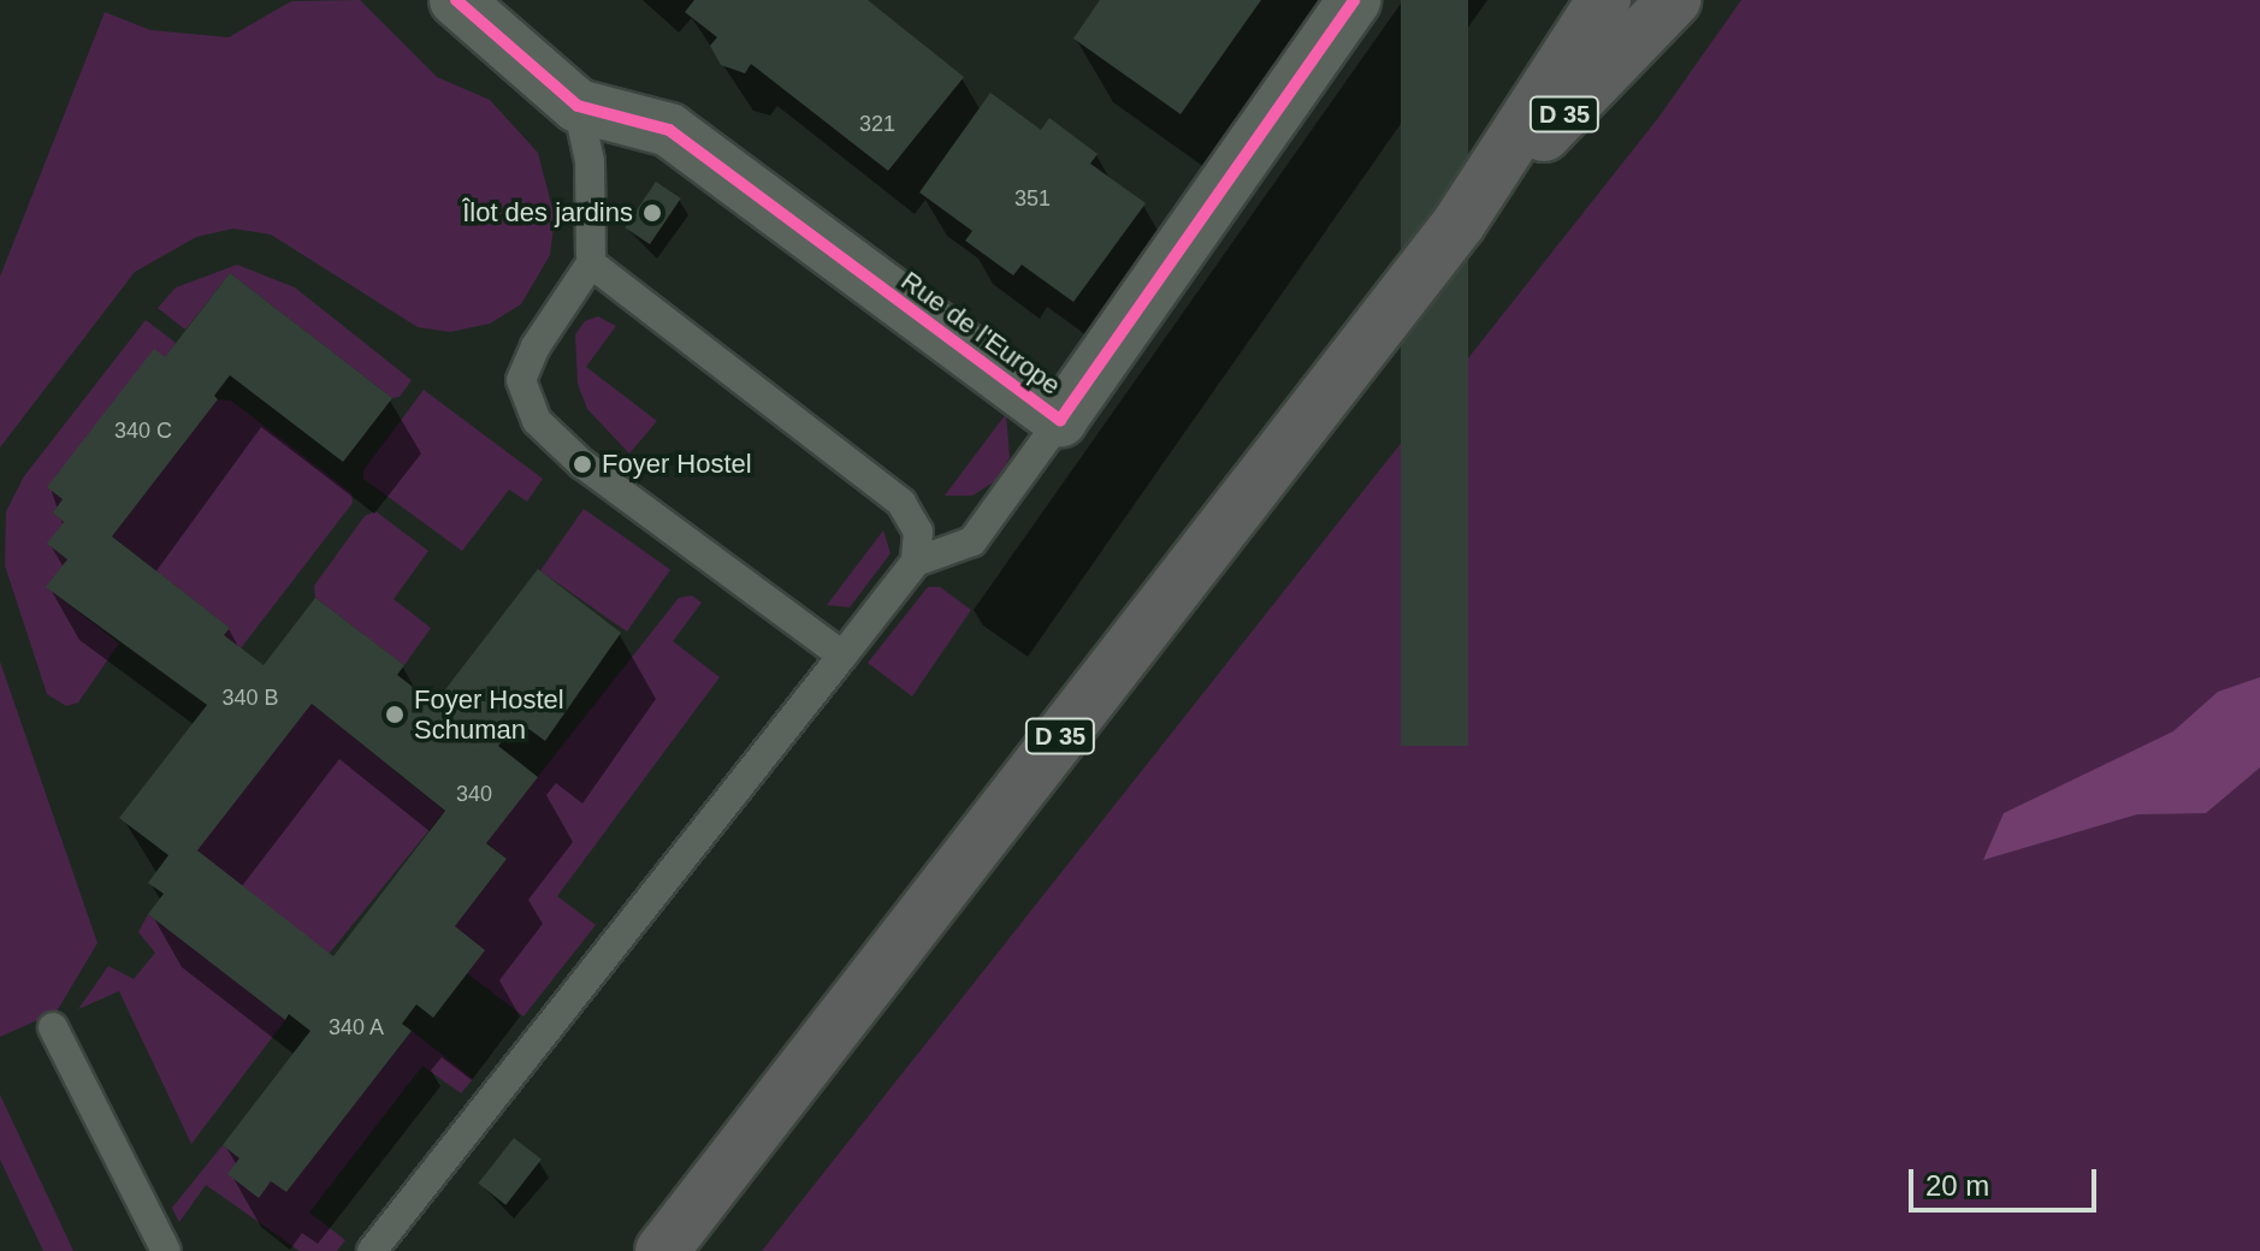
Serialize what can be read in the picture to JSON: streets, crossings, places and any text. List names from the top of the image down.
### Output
{
  "streets": {
    "main road": ["D 35"],
    "street": ["Rue de l'Europe"]
  },
  "places": ["Îlot des jardins", "Foyer Hostel", "Foyer Hostel Schuman"],
  "house_numbers": [
    "321",
    "351",
    "340 C",
    "340 B",
    "340",
    "340 A"
  ],
  "scale_bar": "20 m"
}
